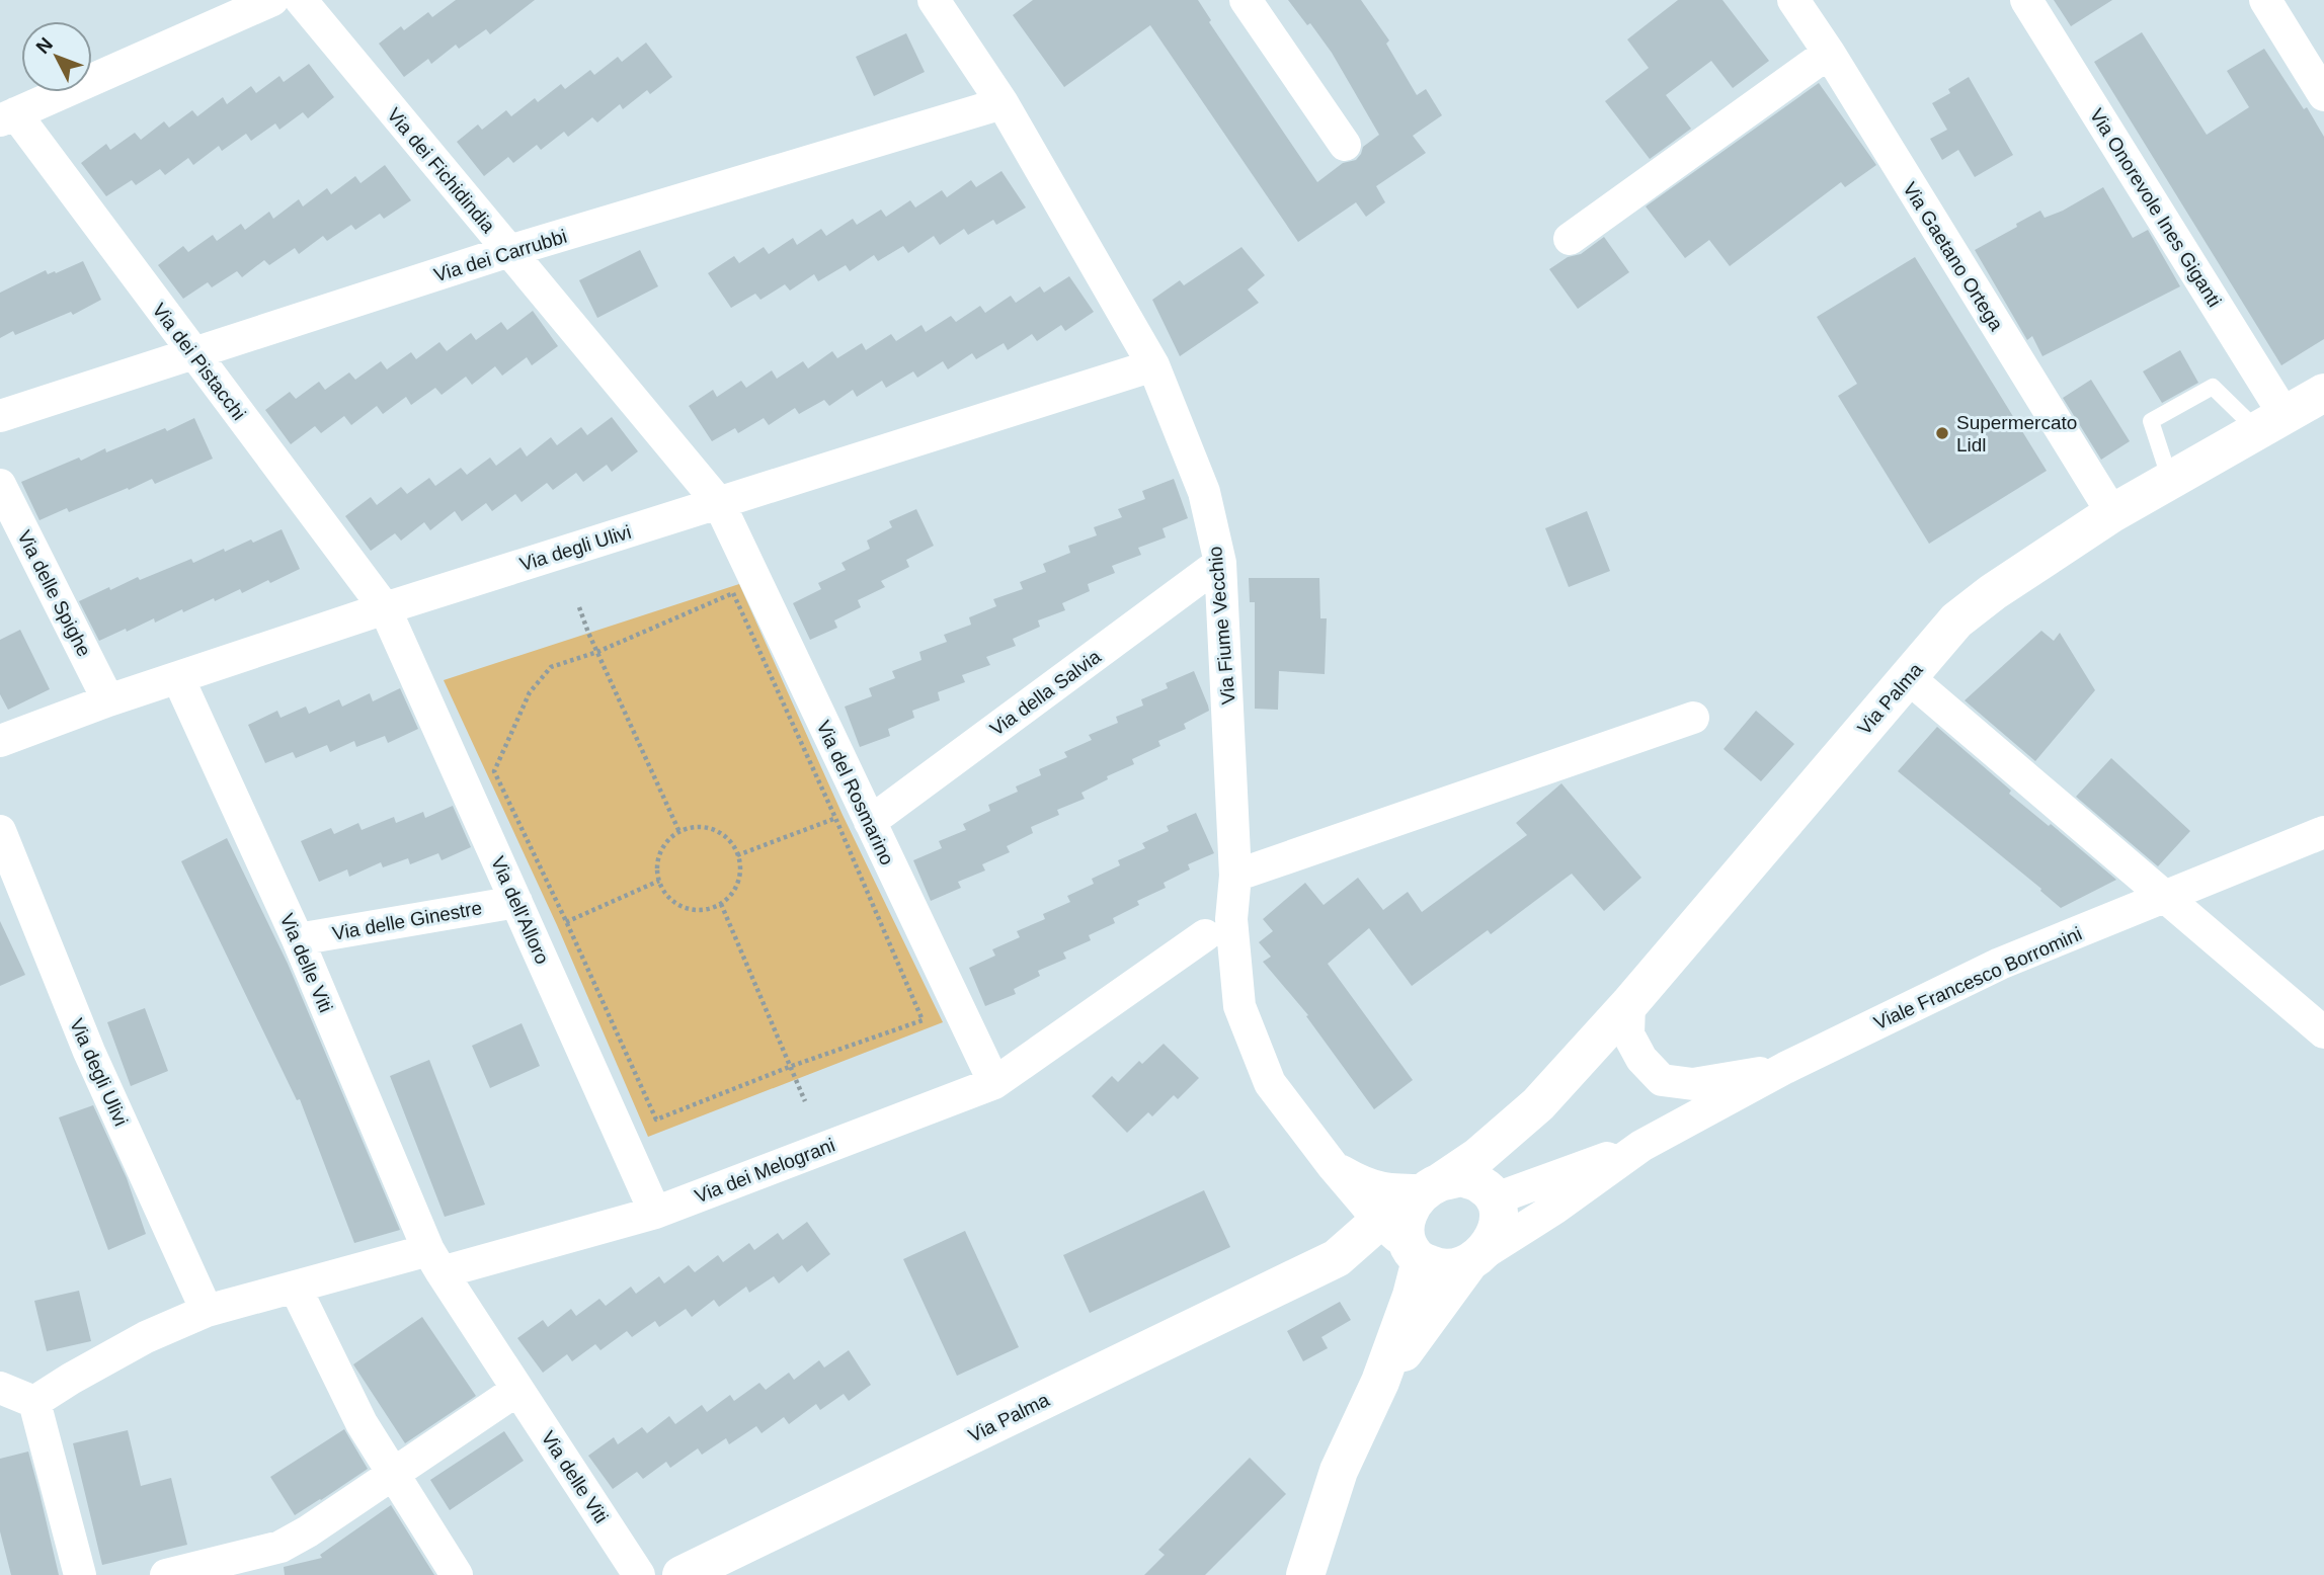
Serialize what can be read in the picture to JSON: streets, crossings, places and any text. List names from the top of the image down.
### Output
{
  "streets": {
    "main road": ["Via Palma"],
    "street": [
      "Via dei Fichidindia",
      "Via Onorevole Ines Giganti",
      "Via dei Carrubbi",
      "Via Gaetano Ortega",
      "Via dei Pistacchi",
      "Via degli Ulivi",
      "Via delle Spighe",
      "Via Fiume Vecchio",
      "Via della Salvia",
      "Via del Rosmarino",
      "Via dell'Alloro",
      "Via delle Ginestre",
      "Via delle Viti",
      "Viale Francesco Borromini",
      "Via dei Melograni"
    ]
  },
  "crossings": [
    ["Via dei Fichidindia", "Via dei Carrubbi"],
    ["Via dei Fichidindia", "Via degli Ulivi"],
    ["Via dei Fichidindia", "Via del Rosmarino"],
    ["Via Onorevole Ines Giganti", "Via Palma"],
    ["Via dei Carrubbi", "Via dei Pistacchi"],
    ["Via dei Carrubbi", "Via Fiume Vecchio"],
    ["Via Gaetano Ortega", "Via Palma"],
    ["Via dei Pistacchi", "Via degli Ulivi"],
    ["Via dei Pistacchi", "Via dell'Alloro"],
    ["Via degli Ulivi", "Via delle Spighe"],
    ["Via degli Ulivi", "Via Fiume Vecchio"],
    ["Via degli Ulivi", "Via del Rosmarino"],
    ["Via degli Ulivi", "Via dell'Alloro"],
    ["Via degli Ulivi", "Via delle Viti"],
    ["Via degli Ulivi", "Via dei Melograni"],
    ["Via Fiume Vecchio", "Via della Salvia"],
    ["Via della Salvia", "Via del Rosmarino"],
    ["Via del Rosmarino", "Via dei Melograni"],
    ["Via dell'Alloro", "Via delle Ginestre"],
    ["Via dell'Alloro", "Via dei Melograni"],
    ["Via delle Ginestre", "Via delle Viti"],
    ["Via delle Viti", "Via dei Melograni"]
  ],
  "places": ["Supermercato Lidl"],
  "north": "top left"
}
